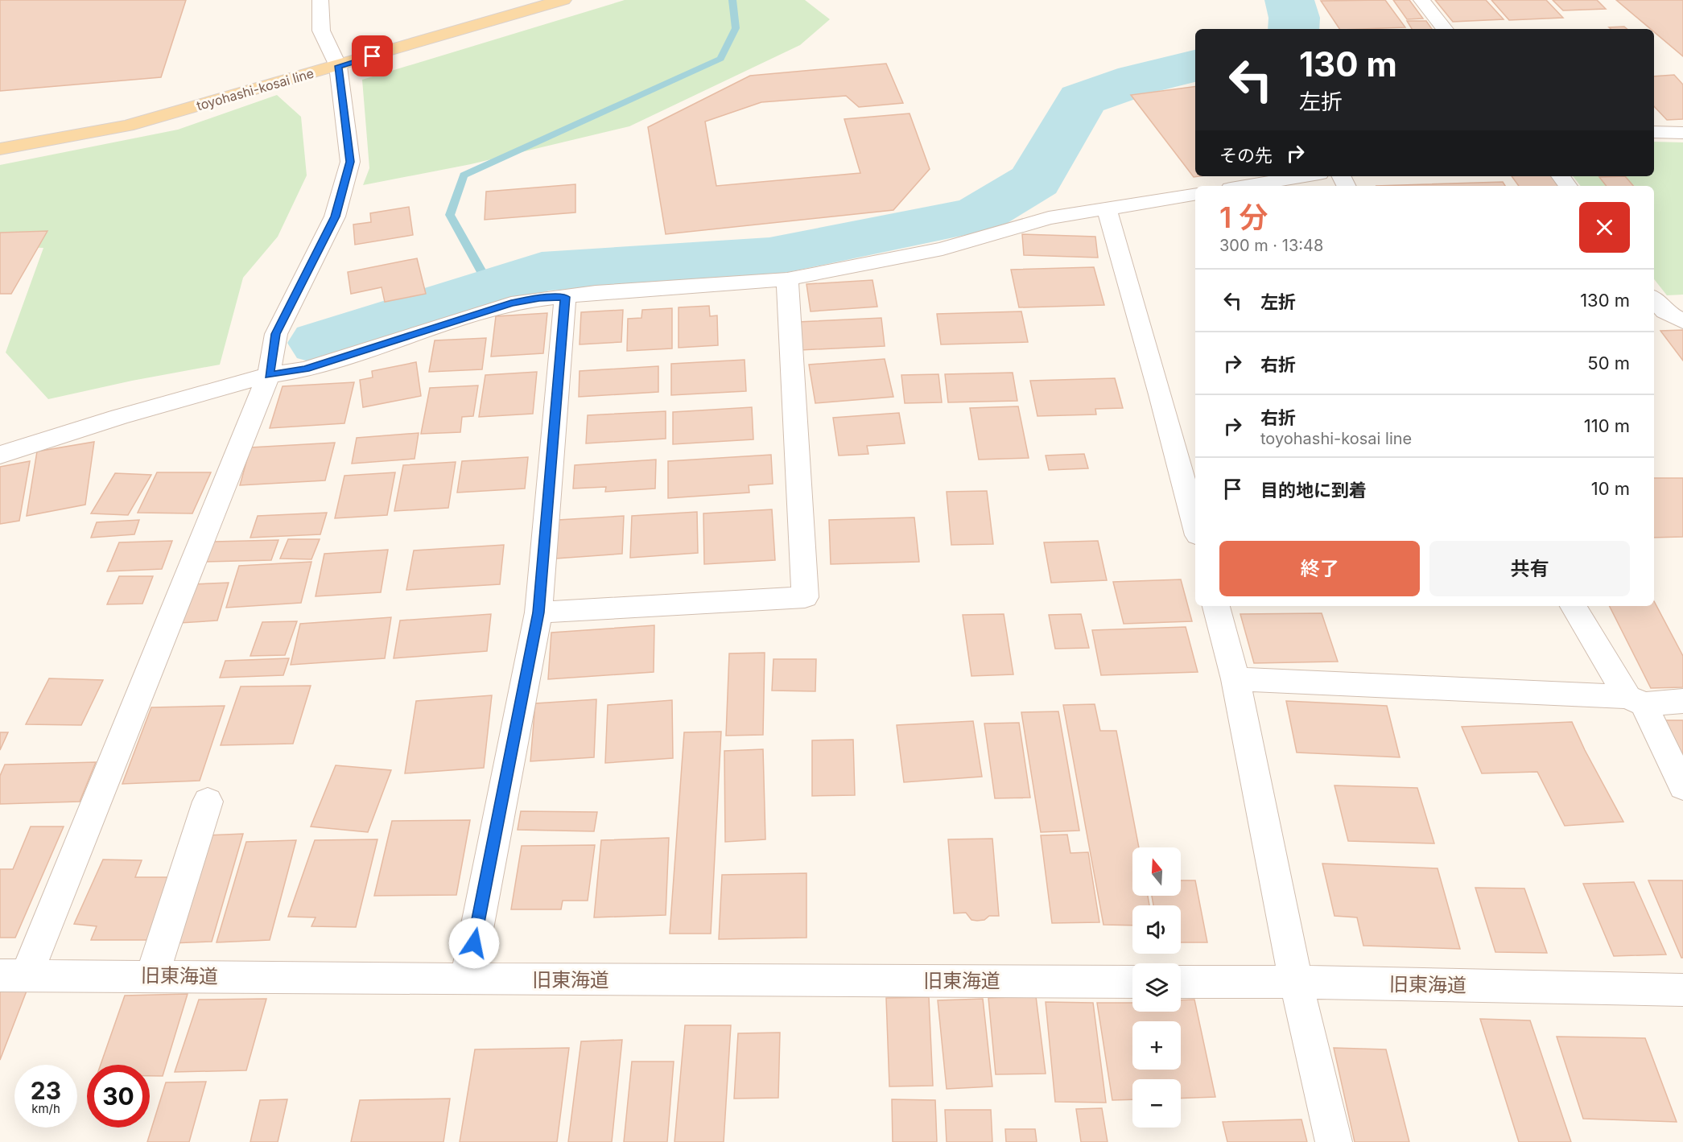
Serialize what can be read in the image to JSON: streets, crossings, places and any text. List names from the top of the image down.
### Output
{
  "streets": {
    "main road": ["toyohashi-kosai line"],
    "street": ["旧東海道"]
  },
  "north": "top",
  "page": {
    "turn": ["130 m", "左折"],
    "then": "その先",
    "heading": ["1 分", "300 m · 13:48"],
    "list": [
      {
        "name": "左折",
        "value": "130 m"
      },
      {
        "name": "右折",
        "value": "50 m"
      },
      {
        "name": "右折",
        "note": "toyohashi-kosai line",
        "value": "110 m"
      },
      {
        "name": "目的地に到着",
        "value": "10 m"
      }
    ],
    "buttons": ["終了", "共有"],
    "map_buttons": ["+", "−"],
    "speed": "23 km/h",
    "limit": "30"
  }
}
